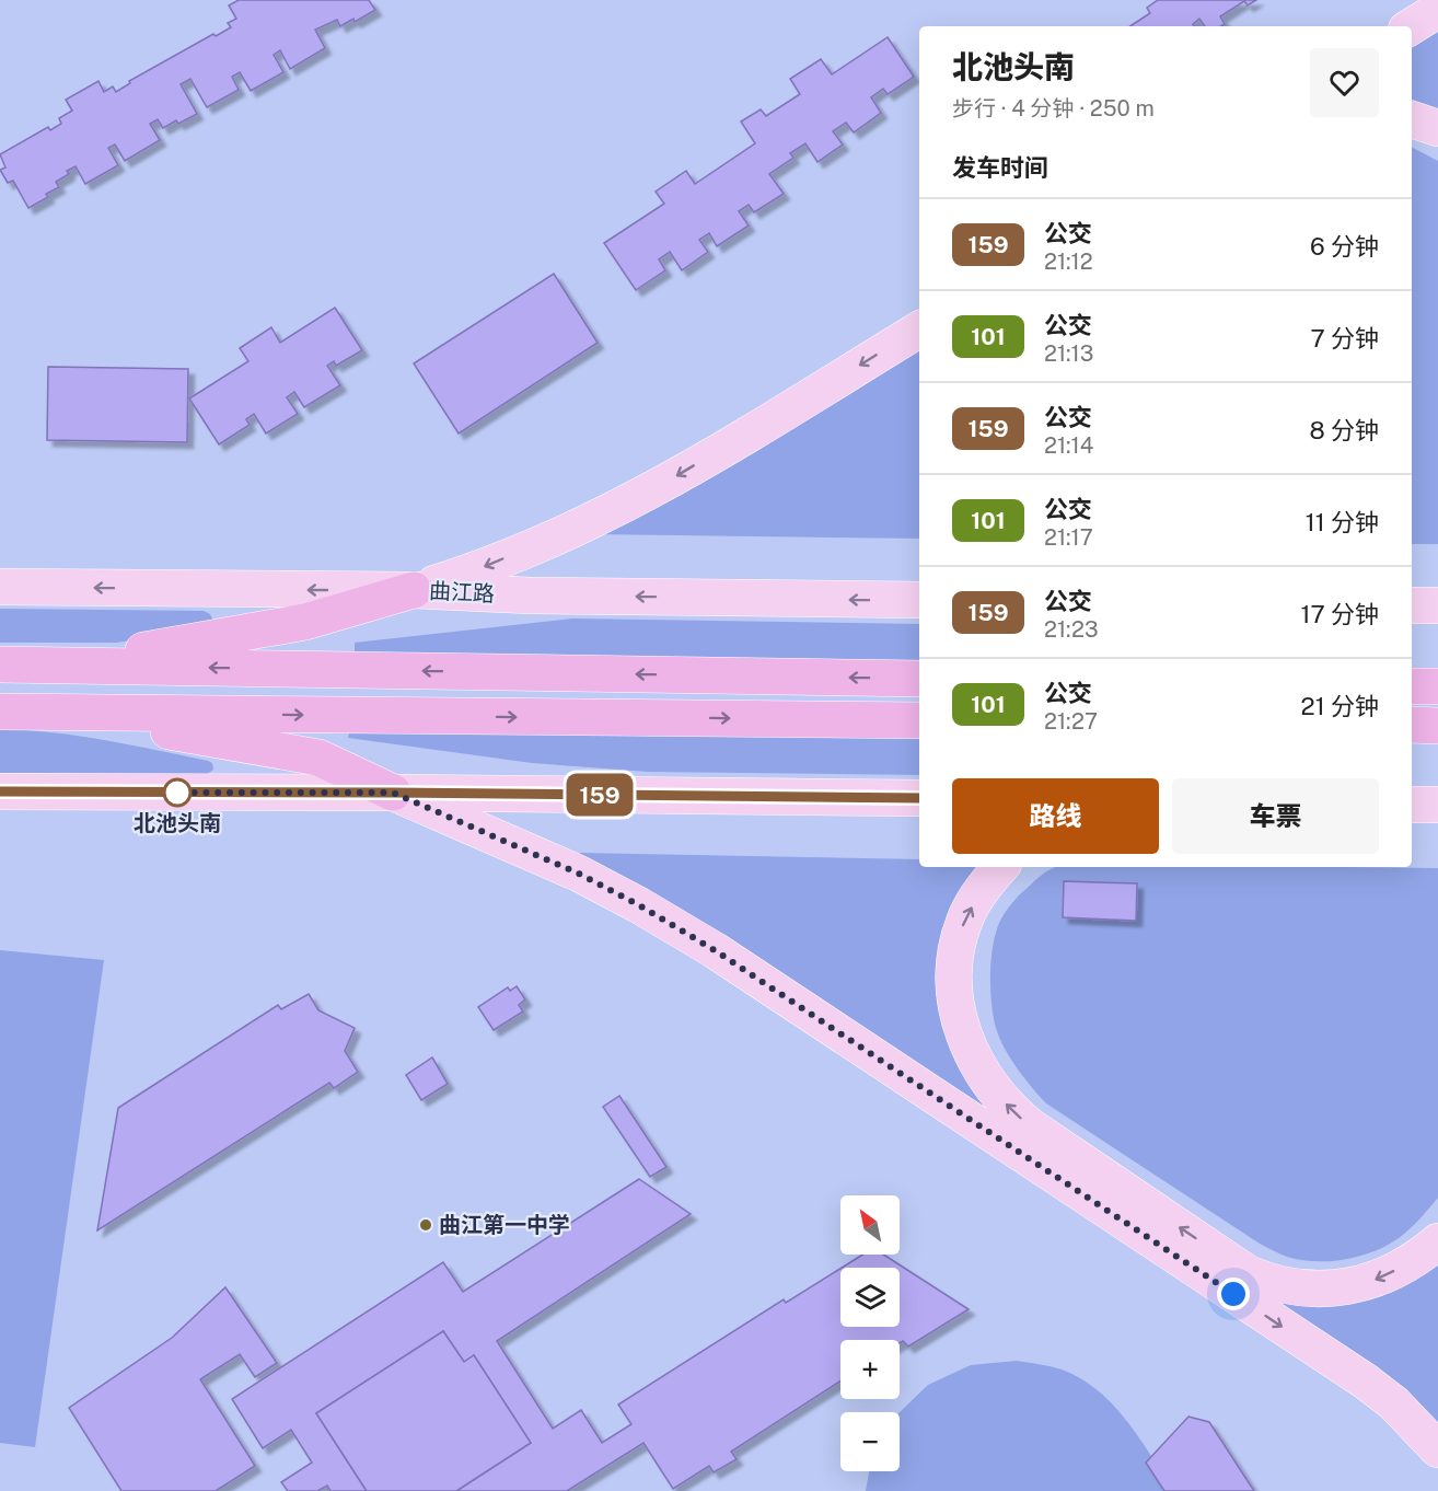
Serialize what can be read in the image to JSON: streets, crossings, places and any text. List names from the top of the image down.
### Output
{
  "streets": {
    "main road": ["曲江路"]
  },
  "places": ["北池头南", "曲江第一中学"],
  "lines": ["bus line 159"],
  "north": "top left",
  "page": {
    "on_map": "159",
    "heading": [
      ["北池头南", "步行 · 4 分钟 · 250 m"],
      "发车时间"
    ],
    "list": [
      {
        "mark": "159",
        "name": "公交",
        "note": "21:12",
        "value": "6 分钟"
      },
      {
        "mark": "101",
        "name": "公交",
        "note": "21:13",
        "value": "7 分钟"
      },
      {
        "mark": "159",
        "name": "公交",
        "note": "21:14",
        "value": "8 分钟"
      },
      {
        "mark": "101",
        "name": "公交",
        "note": "21:17",
        "value": "11 分钟"
      },
      {
        "mark": "159",
        "name": "公交",
        "note": "21:23",
        "value": "17 分钟"
      },
      {
        "mark": "101",
        "name": "公交",
        "note": "21:27",
        "value": "21 分钟"
      }
    ],
    "buttons": ["路线", "车票"],
    "map_buttons": ["+", "−"]
  }
}
